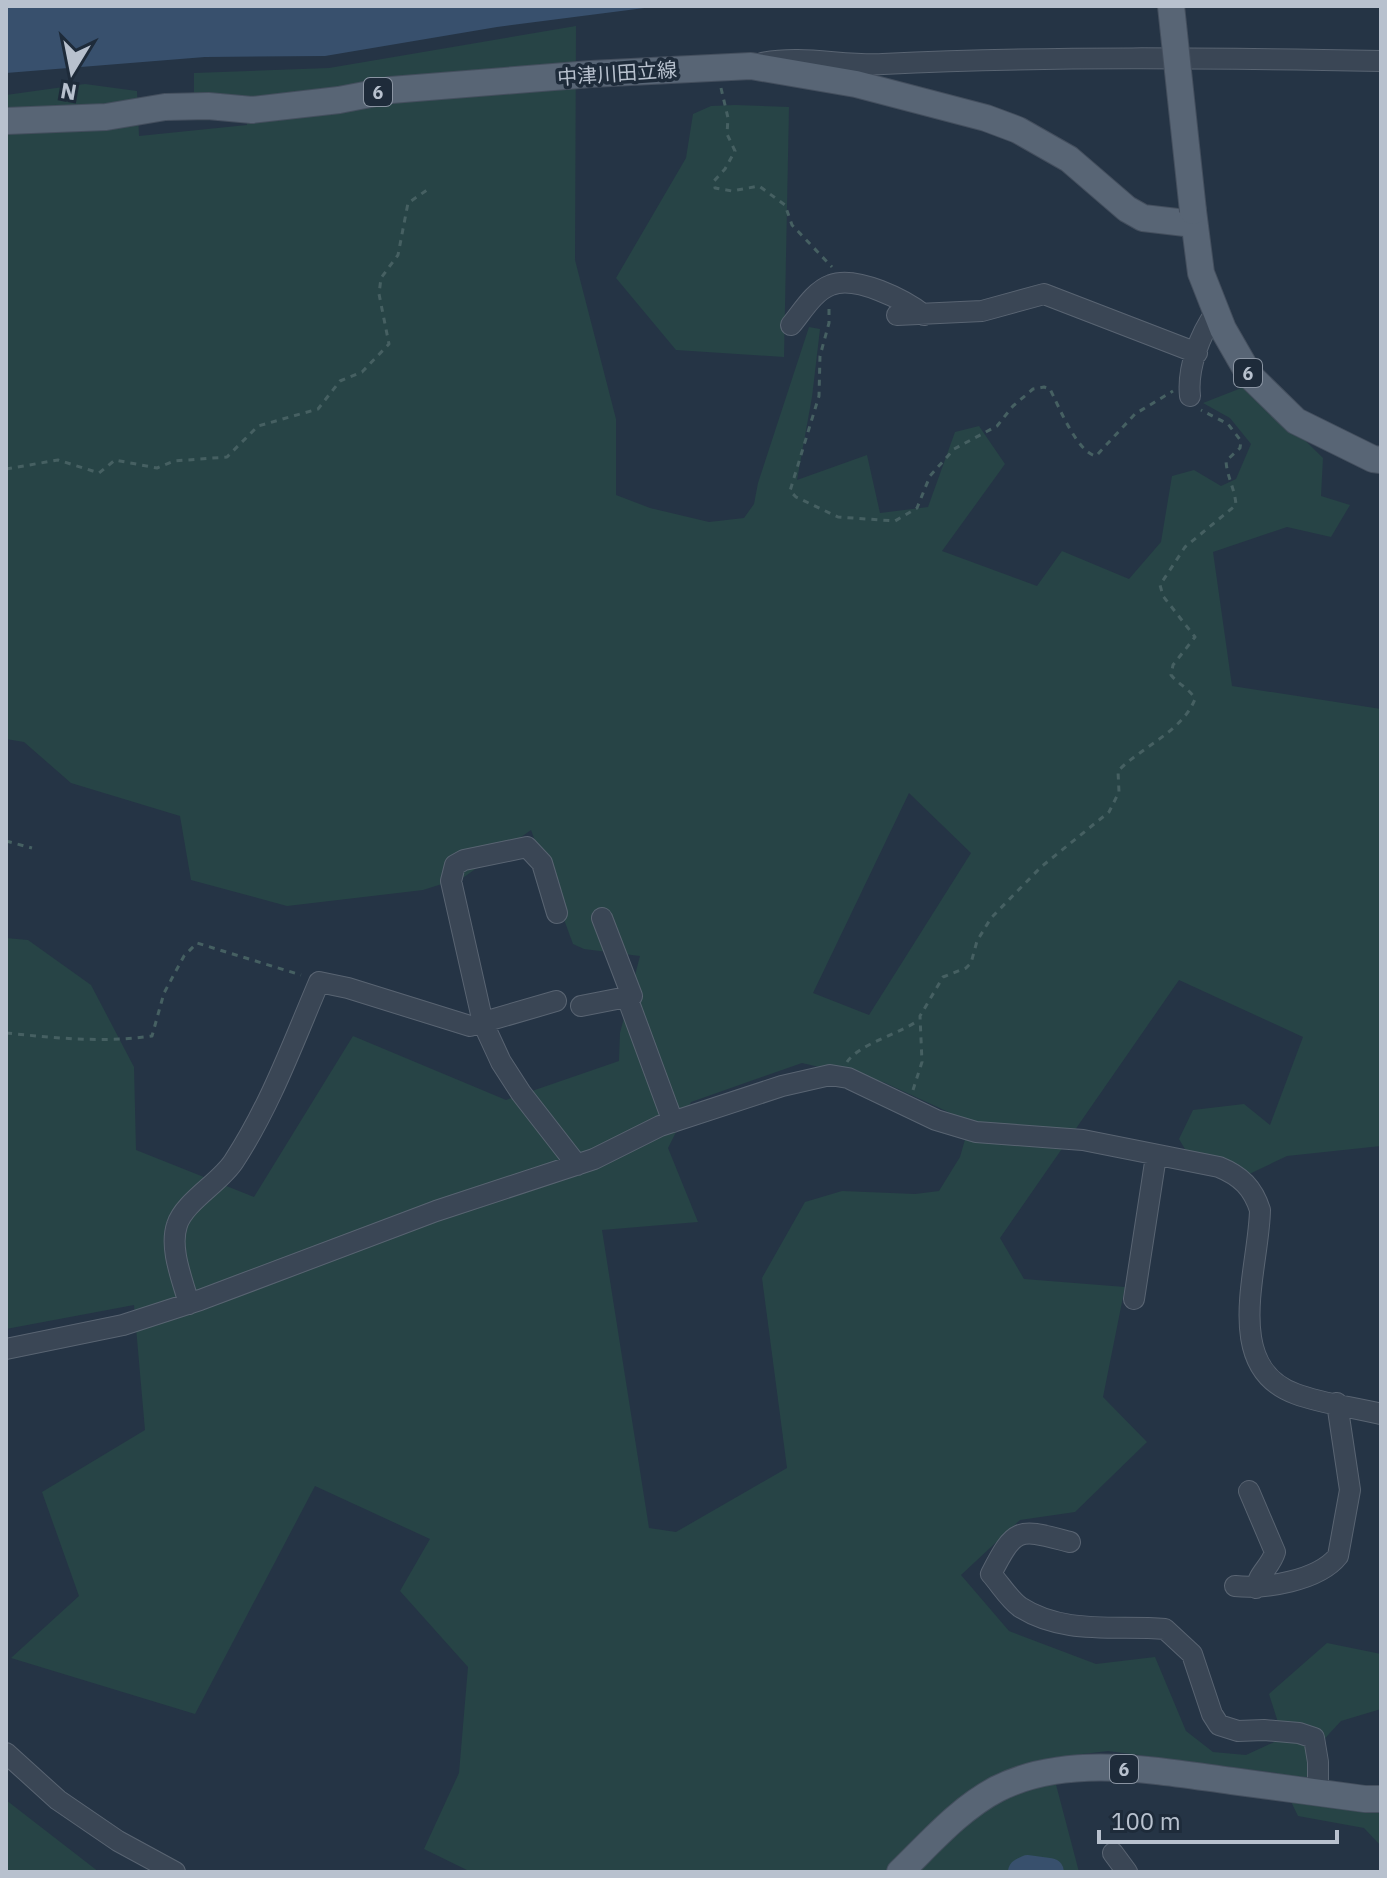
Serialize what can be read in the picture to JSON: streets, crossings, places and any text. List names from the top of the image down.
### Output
{
  "streets": {
    "main road": ["中津川田立線", "6"]
  },
  "crossings": [
    ["中津川田立線", "6"]
  ],
  "scale_bar": "100 m",
  "north": "bottom"
}
